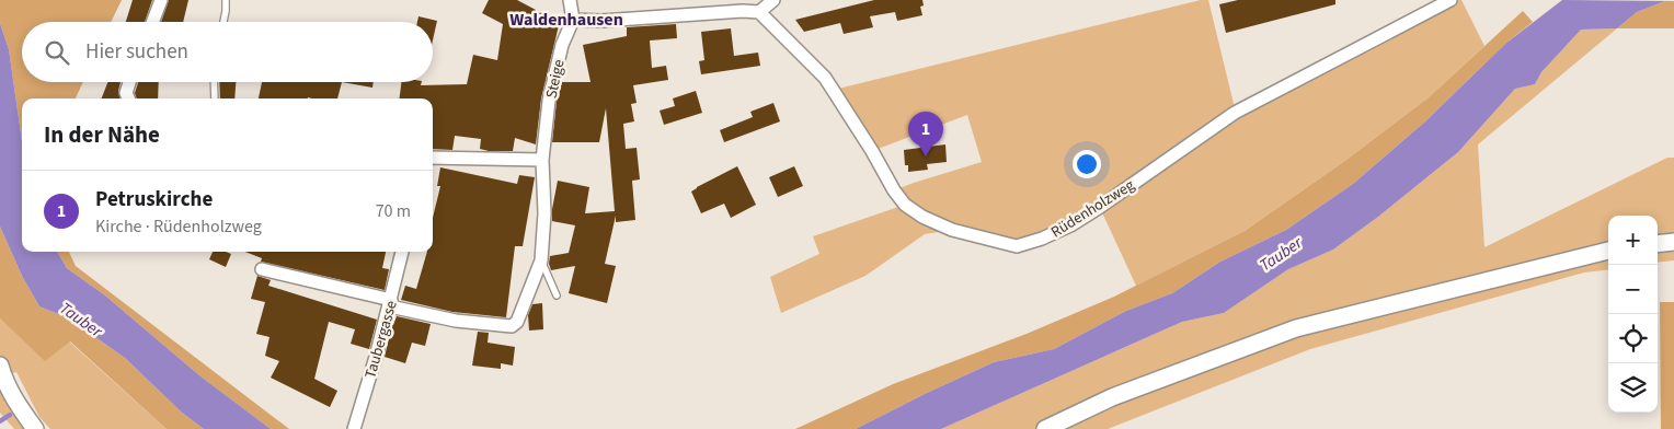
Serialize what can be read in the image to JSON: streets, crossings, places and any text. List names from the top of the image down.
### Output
{
  "streets": {
    "street": ["Steige", "Rüdenholzweg", "Taubergasse"]
  },
  "crossings": [
    ["Steige", "Taubergasse"]
  ],
  "districts": ["Waldenhausen"],
  "water": ["Tauber"],
  "page": {
    "search": "Hier suchen",
    "heading": "In der Nähe",
    "pins": "1",
    "list": [
      {
        "mark": "1",
        "name": "Petruskirche",
        "note": "Kirche · Rüdenholzweg",
        "value": "70 m"
      }
    ],
    "map_buttons": ["+", "−"]
  }
}
